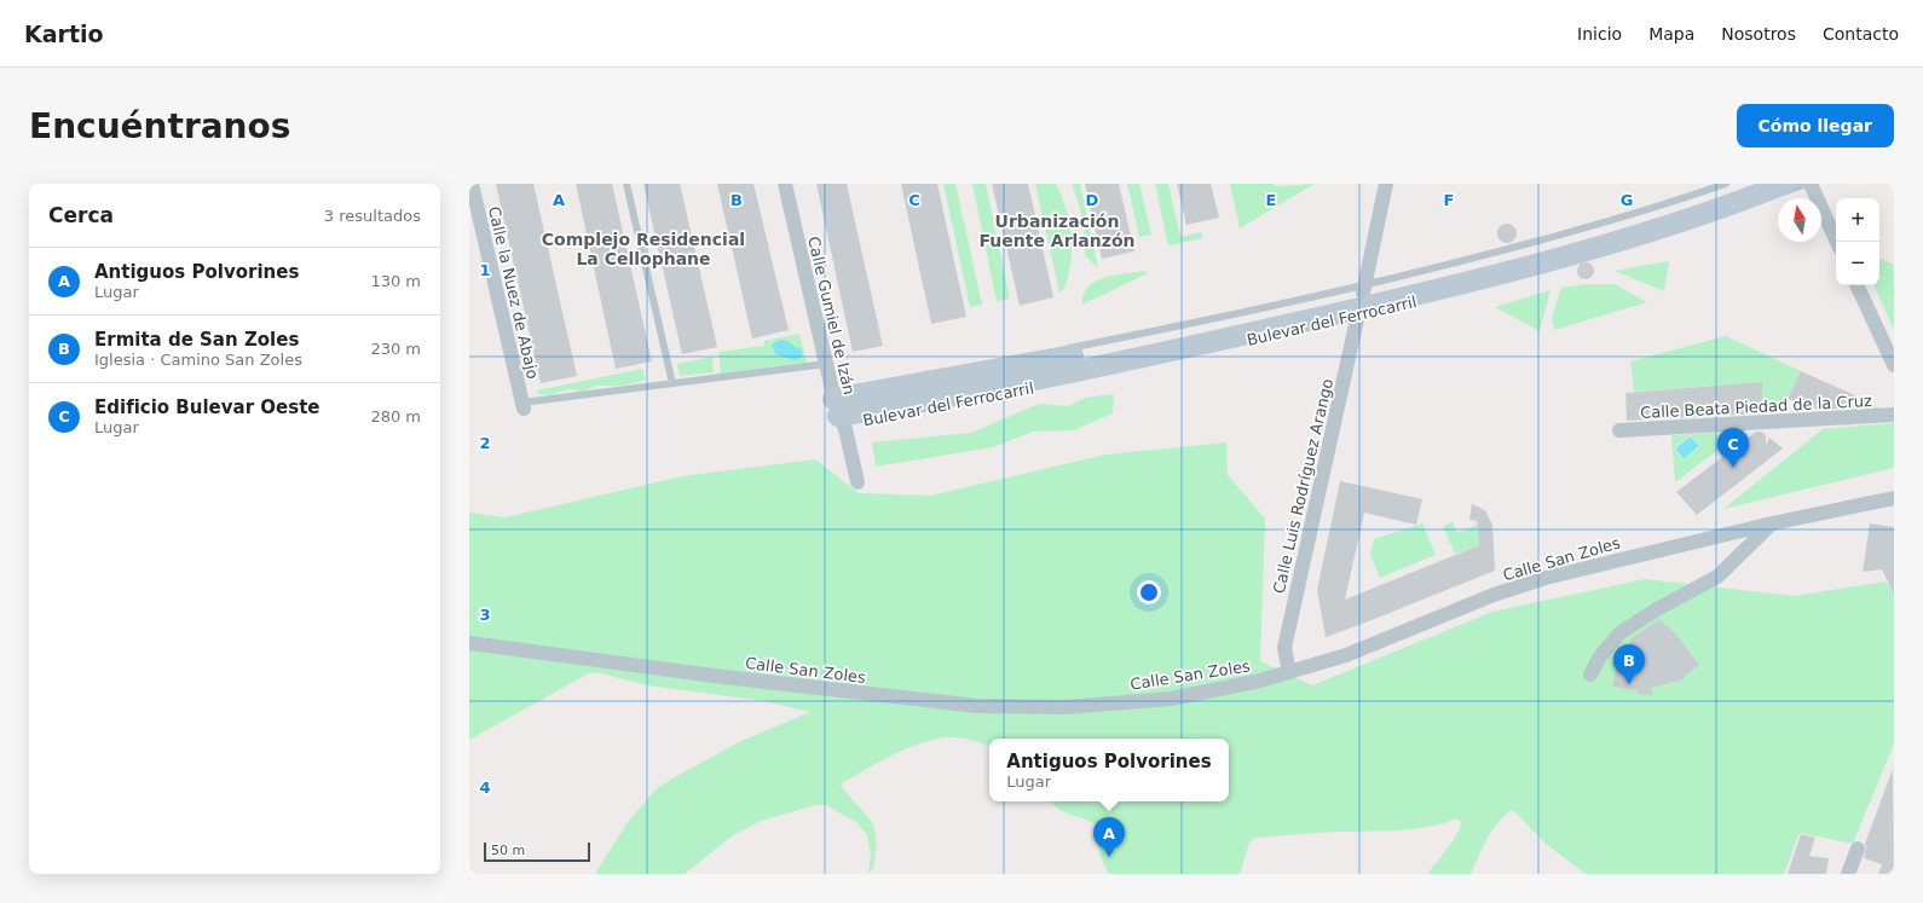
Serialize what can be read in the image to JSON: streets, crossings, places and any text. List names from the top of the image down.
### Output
{
  "streets": {
    "main road": ["Bulevar del Ferrocarril"],
    "street": [
      "Calle la Nuez de Abajo",
      "Calle Gumiel de Izán",
      "Calle Beata Piedad de la Cruz",
      "Calle Luis Rodríguez Arango",
      "Calle San Zoles"
    ]
  },
  "crossings": [
    ["Calle Gumiel de Izán", "Bulevar del Ferrocarril"],
    ["Bulevar del Ferrocarril", "Calle Luis Rodríguez Arango"],
    ["Calle Luis Rodríguez Arango", "Calle San Zoles"]
  ],
  "districts": ["Urbanización Fuente Arlanzón", "Complejo Residencial La Cellophane"],
  "scale_bar": "50 m",
  "north": "top",
  "page": {
    "header": "Kartio",
    "nav": [
      "Inicio",
      "Mapa",
      "Nosotros",
      "Contacto"
    ],
    "buttons": "Cómo llegar",
    "title": "Encuéntranos",
    "heading": ["Cerca", "3 resultados"],
    "map_buttons": ["+", "−"],
    "list": [
      {
        "mark": "A",
        "name": "Antiguos Polvorines",
        "note": "Lugar",
        "value": "130 m"
      },
      {
        "mark": "B",
        "name": "Ermita de San Zoles",
        "note": "Iglesia · Camino San Zoles",
        "value": "230 m"
      },
      {
        "mark": "C",
        "name": "Edificio Bulevar Oeste",
        "note": "Lugar",
        "value": "280 m"
      }
    ],
    "pins": ["C", "B", "A"],
    "popup": ["Antiguos Polvorines", "Lugar"],
    "scale": "50 m"
  },
  "grid": {
    "columns": [
      "A",
      "B",
      "C",
      "D",
      "E",
      "F",
      "G"
    ],
    "rows": [
      "1",
      "2",
      "3",
      "4"
    ]
  }
}
